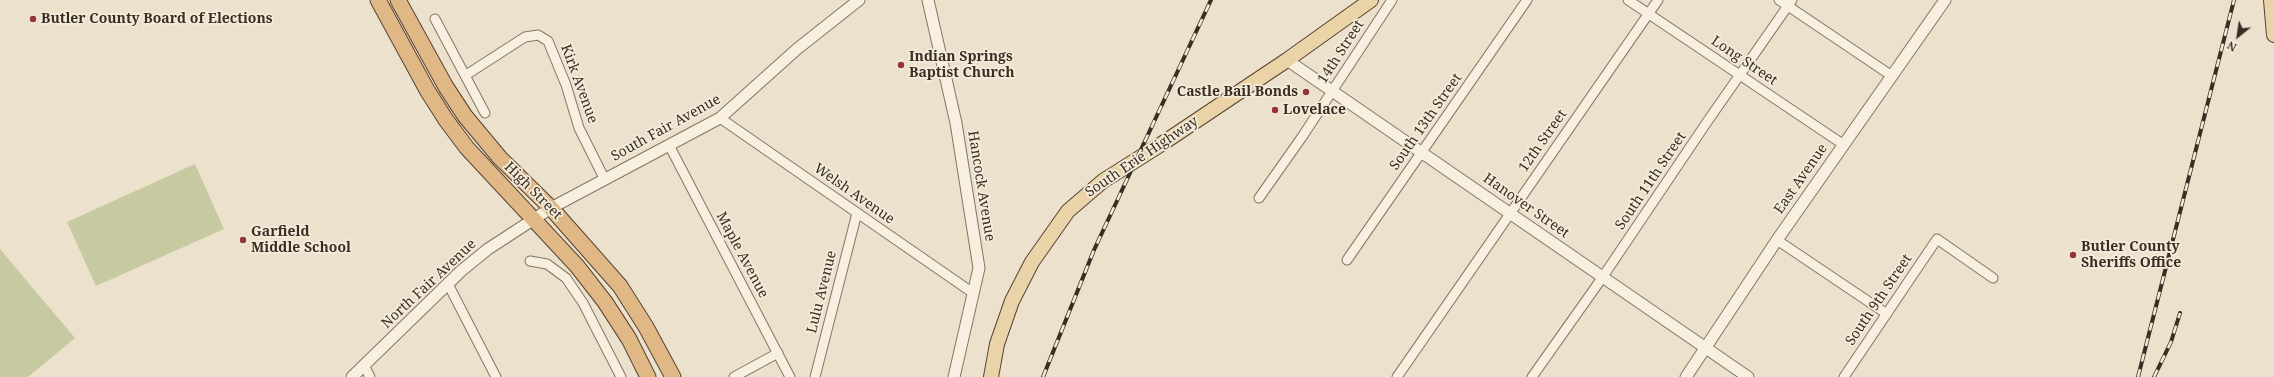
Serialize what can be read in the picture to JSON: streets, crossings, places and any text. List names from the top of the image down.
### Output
{
  "streets": {
    "highway": ["High Street"],
    "main road": ["South Erie Highway"],
    "street": [
      "14th Street",
      "Long Street",
      "Kirk Avenue",
      "South 13th Street",
      "South Fair Avenue",
      "12th Street",
      "East Avenue",
      "South 11th Street",
      "Hancock Avenue",
      "Welsh Avenue",
      "Hanover Street",
      "Maple Avenue",
      "North Fair Avenue",
      "Lulu Avenue",
      "South 9th Street"
    ]
  },
  "crossings": [
    ["14th Street", "Hanover Street"],
    ["Long Street", "12th Street"],
    ["Long Street", "East Avenue"],
    ["Long Street", "South 11th Street"],
    ["Kirk Avenue", "South Fair Avenue"],
    ["South 13th Street", "Hanover Street"],
    ["South Fair Avenue", "High Street"],
    ["South Fair Avenue", "Welsh Avenue"],
    ["South Fair Avenue", "Maple Avenue"],
    ["South Fair Avenue", "North Fair Avenue"],
    ["12th Street", "Hanover Street"],
    ["South Erie Highway", "Hanover Street"],
    ["East Avenue", "Hanover Street"],
    ["South 11th Street", "Hanover Street"],
    ["Hancock Avenue", "Welsh Avenue"],
    ["High Street", "North Fair Avenue"],
    ["Welsh Avenue", "Lulu Avenue"]
  ],
  "places": [
    "Butler County Board of Elections",
    "Indian Springs Baptist Church",
    "Castle Bail Bonds",
    "Lovelace",
    "Garfield Middle School",
    "Butler County Sheriffs Office"
  ],
  "north": "bottom left"
}
